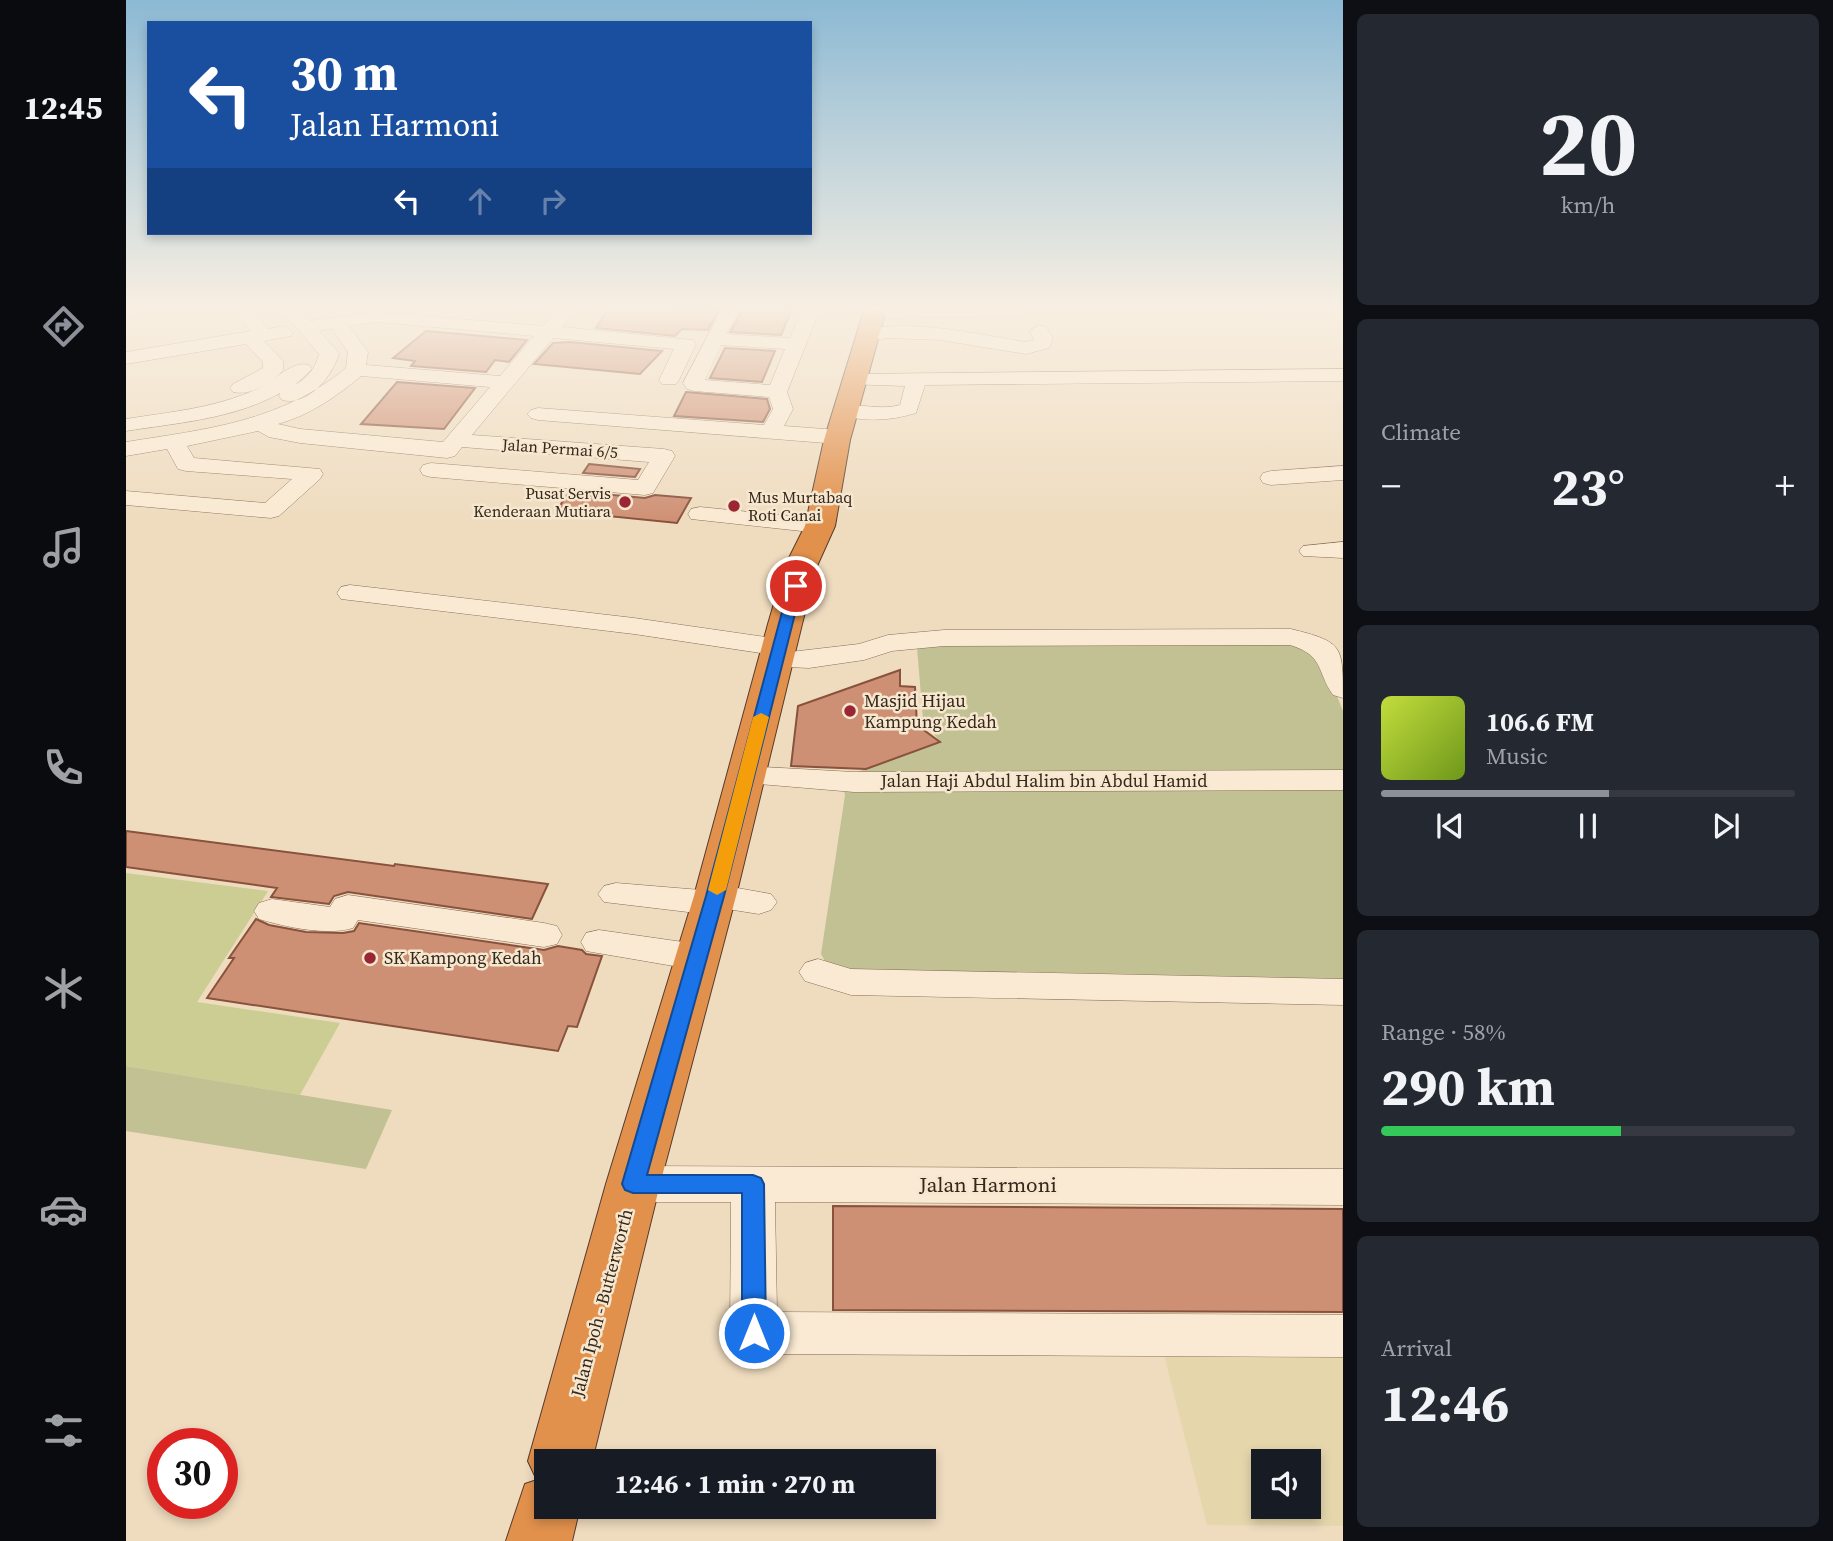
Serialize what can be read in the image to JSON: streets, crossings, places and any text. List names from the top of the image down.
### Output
{
  "streets": {
    "highway": ["Jalan Ipoh - Butterworth"],
    "street": ["Jalan Permai 6/5", "Jalan Haji Abdul Halim bin Abdul Hamid", "Jalan Harmoni"]
  },
  "crossings": [
    ["Jalan Haji Abdul Halim bin Abdul Hamid", "Jalan Ipoh - Butterworth"],
    ["Jalan Harmoni", "Jalan Ipoh - Butterworth"]
  ],
  "places": [
    "Pusat Servis Kenderaan Mutiara",
    "Mus Murtabaq Roti Canai",
    "Masjid Hijau Kampung Kedah",
    "SK Kampong Kedah"
  ],
  "page": {
    "tabs": "12:45",
    "tile": [
      ["20", "km/h"],
      "Climate",
      ["Range · 58%", "290 km"],
      ["Arrival", "12:46"]
    ],
    "turn": ["30 m", "Jalan Harmoni"],
    "heat": ["−", "23°", "+"],
    "song": ["106.6 FM", "Music"],
    "limit": "30",
    "trip": "12:46 · 1 min · 270 m"
  }
}
